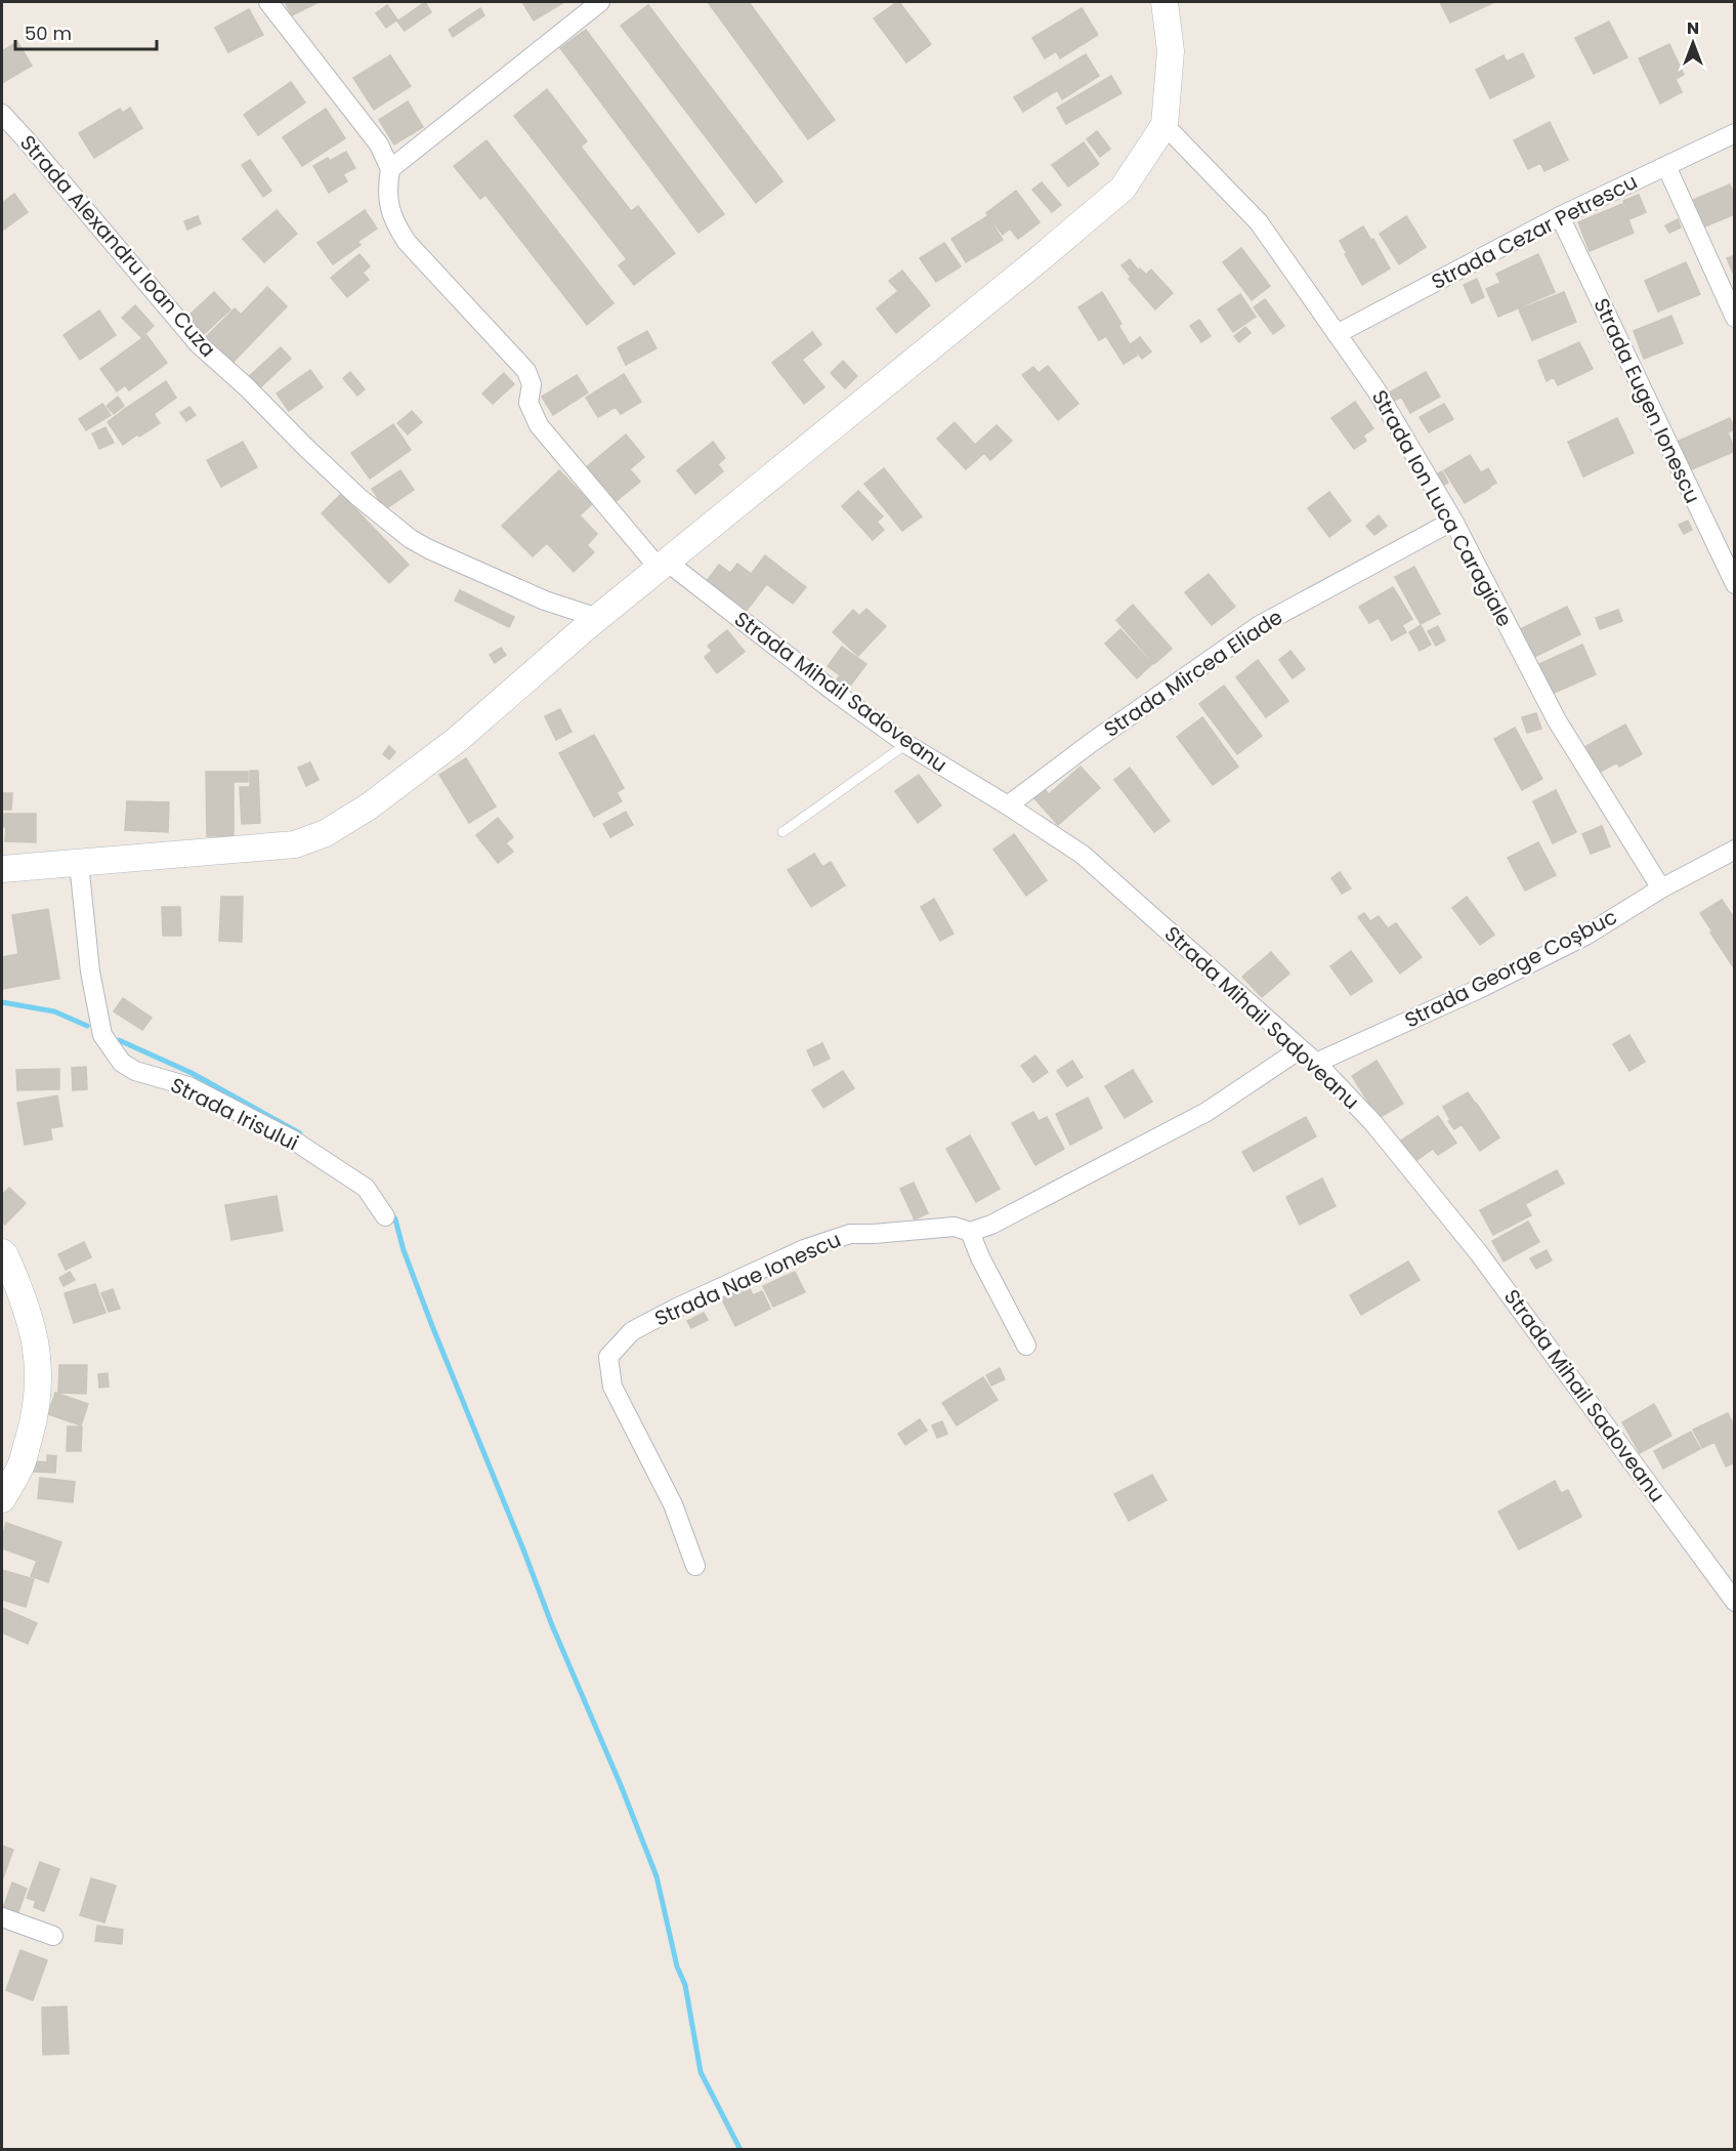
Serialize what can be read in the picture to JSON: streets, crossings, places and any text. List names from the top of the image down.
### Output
{
  "streets": {
    "street": [
      "Strada Cezar Petrescu",
      "Strada Alexandru Ioan Cuza",
      "Strada Eugen Ionescu",
      "Strada Ion Luca Caragiale",
      "Strada Mircea Eliade",
      "Strada Mihail Sadoveanu",
      "Strada George Coșbuc",
      "Strada Irisului",
      "Strada Nae Ionescu"
    ]
  },
  "crossings": [
    ["Strada Cezar Petrescu", "Strada Eugen Ionescu"],
    ["Strada Cezar Petrescu", "Strada Ion Luca Caragiale"],
    ["Strada Ion Luca Caragiale", "Strada Mircea Eliade"],
    ["Strada Ion Luca Caragiale", "Strada George Coșbuc"],
    ["Strada Mircea Eliade", "Strada Mihail Sadoveanu"],
    ["Strada Mihail Sadoveanu", "Strada George Coșbuc"],
    ["Strada Mihail Sadoveanu", "Strada Nae Ionescu"]
  ],
  "scale_bar": "50 m",
  "north": "top"
}
